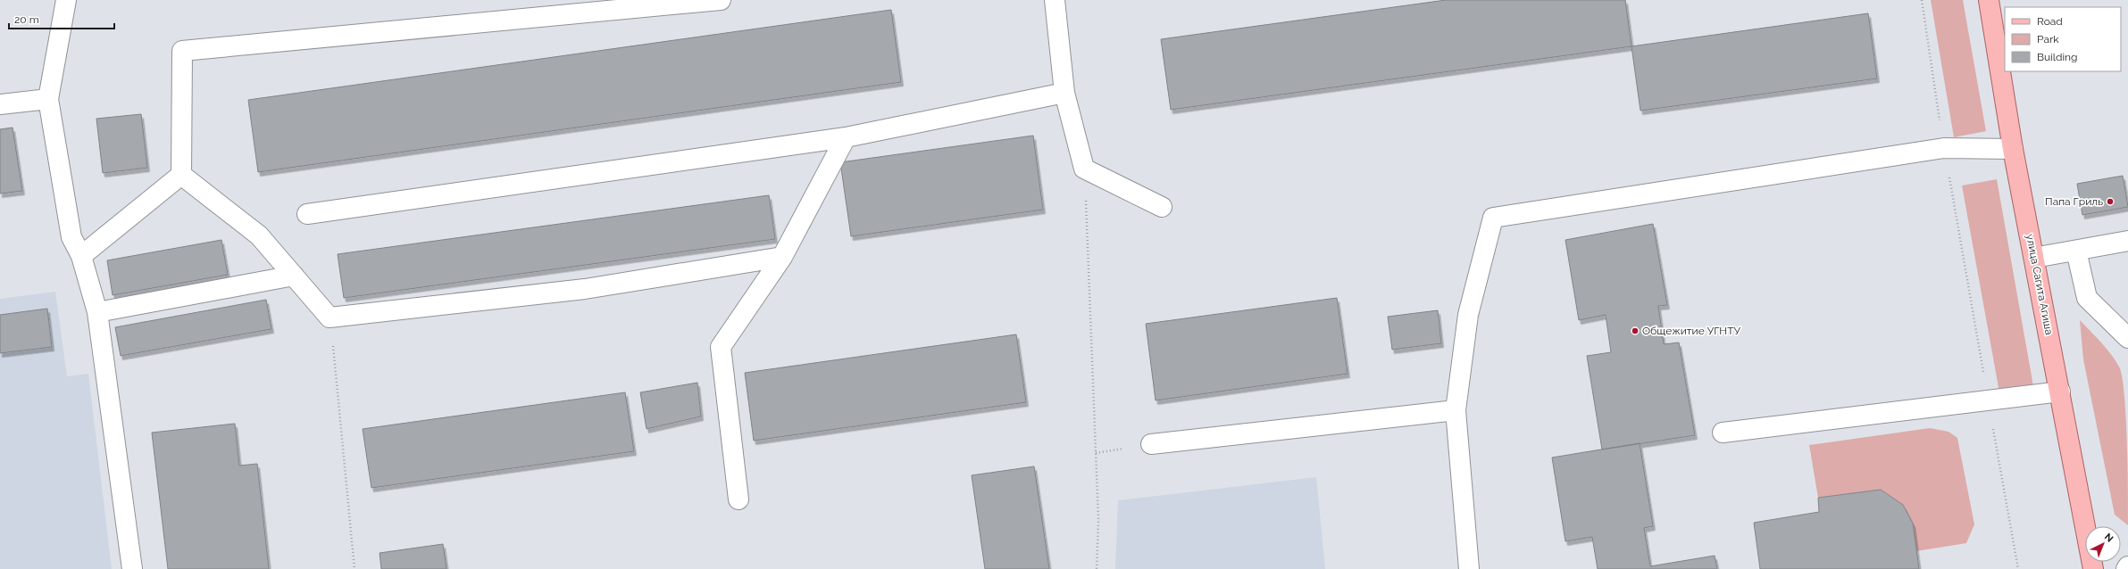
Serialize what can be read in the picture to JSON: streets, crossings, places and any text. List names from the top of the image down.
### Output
{
  "streets": {
    "main road": ["улица Сагита Агиша"]
  },
  "places": ["Папа Гриль", "Общежитие УГНТУ"],
  "legend": ["Road", "Park", "Building"],
  "scale_bar": "20 m",
  "north": "top right"
}
